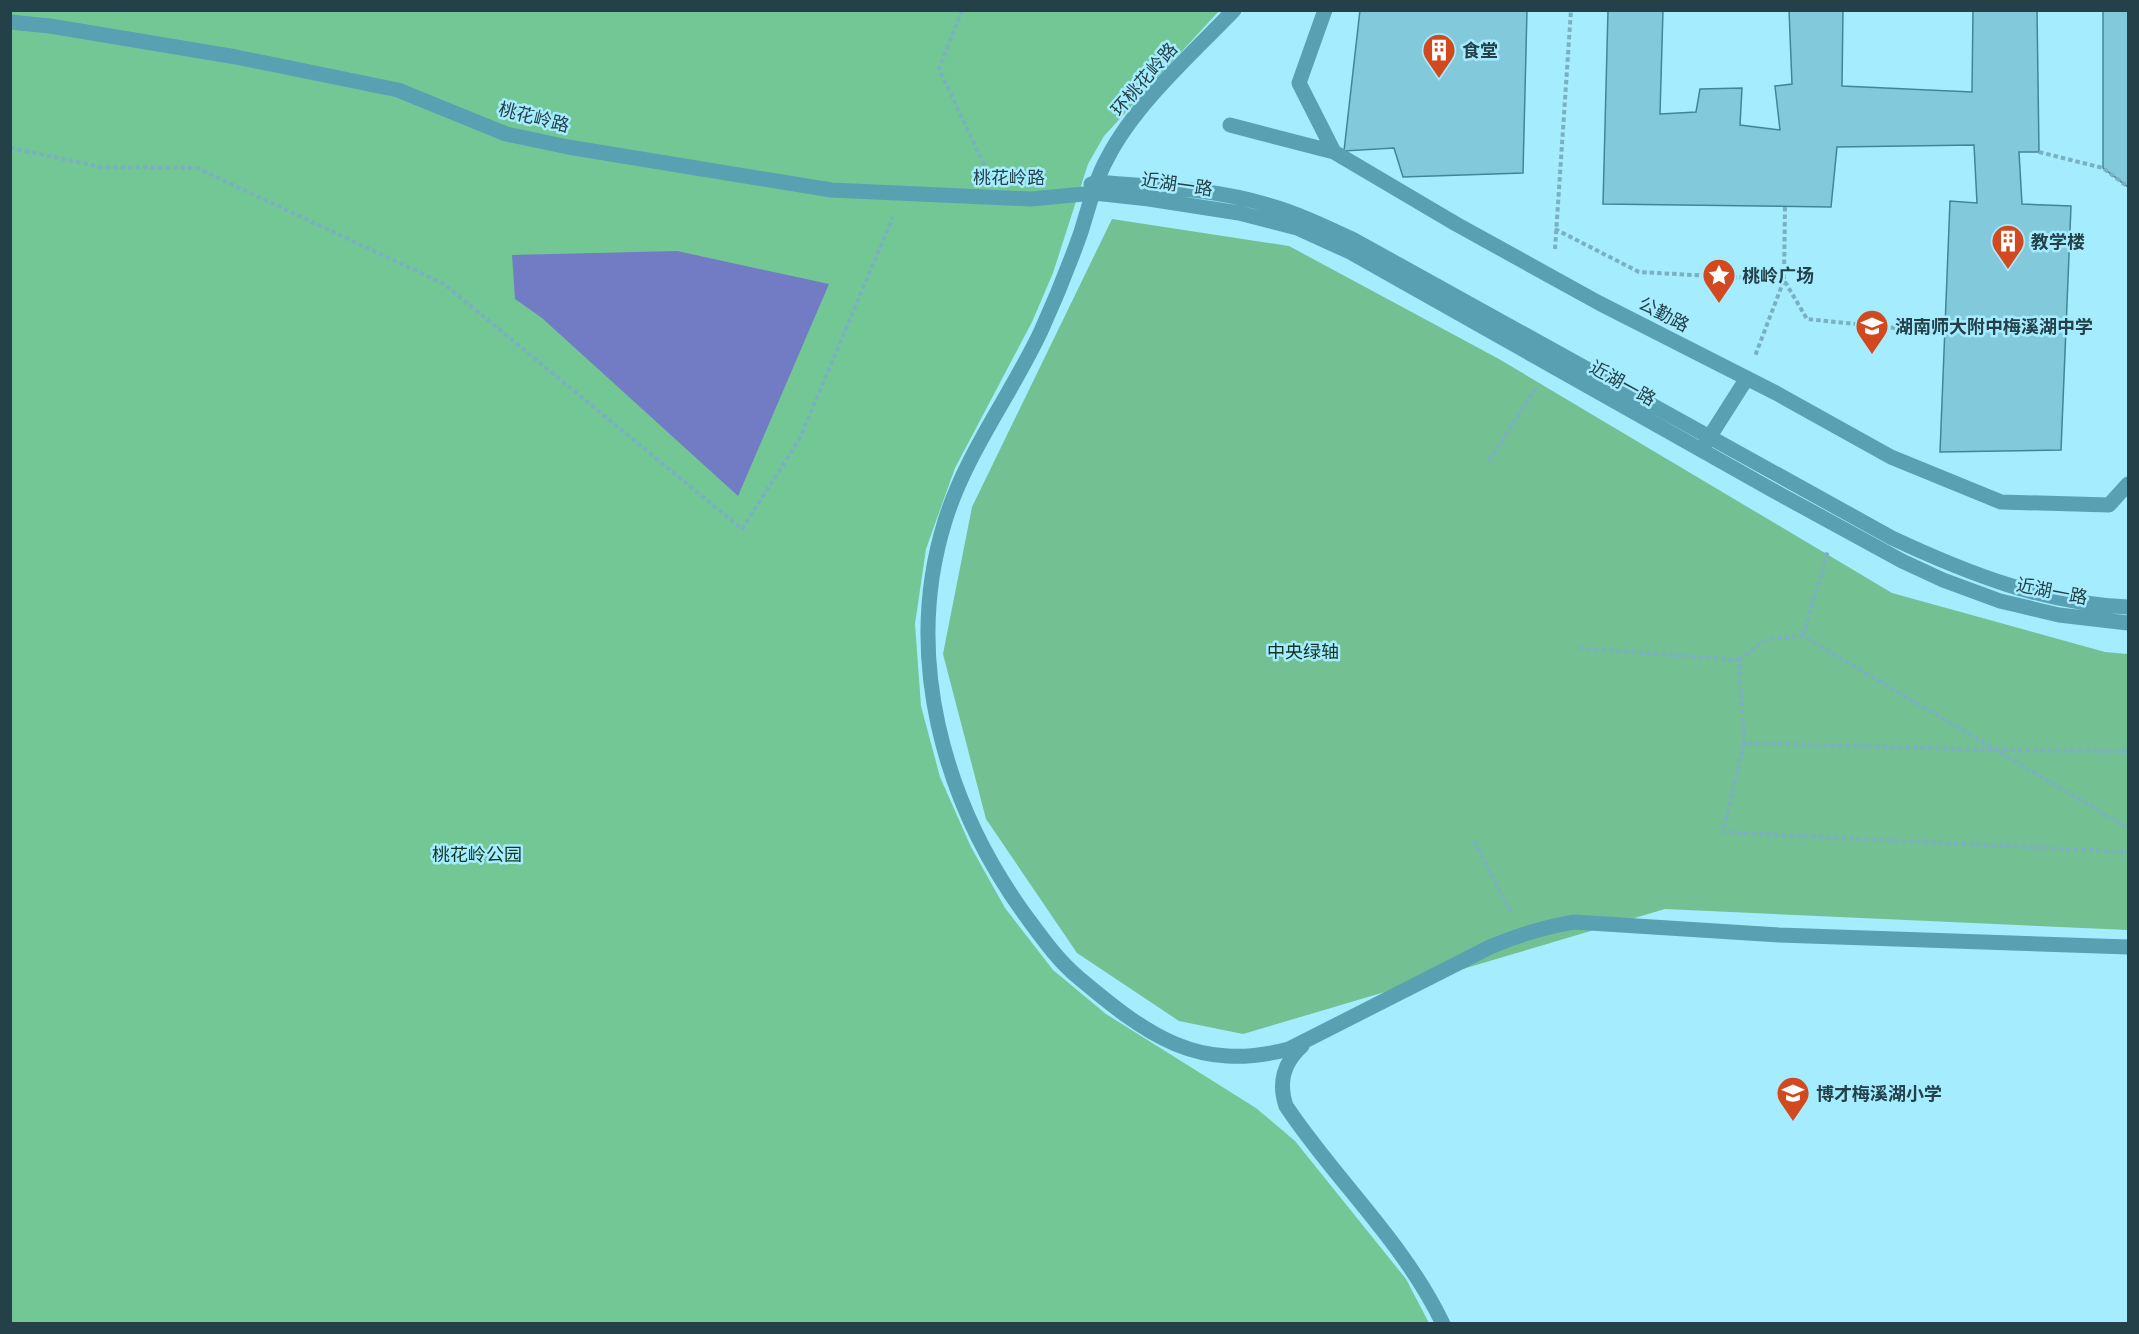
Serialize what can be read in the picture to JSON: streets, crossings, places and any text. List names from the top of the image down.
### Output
{
  "streets": {
    "street": [
      "环桃花岭路",
      "桃花岭路",
      "近湖一路",
      "公勤路"
    ]
  },
  "crossings": [
    ["环桃花岭路", "桃花岭路"],
    ["环桃花岭路", "近湖一路"],
    ["桃花岭路", "近湖一路"]
  ],
  "parks": ["中央绿轴", "桃花岭公园"],
  "places": {
    "building": ["食堂", "教学楼"],
    "place": ["桃岭广场"],
    "school or university": ["湖南师大附中梅溪湖中学", "博才梅溪湖小学"]
  }
}
